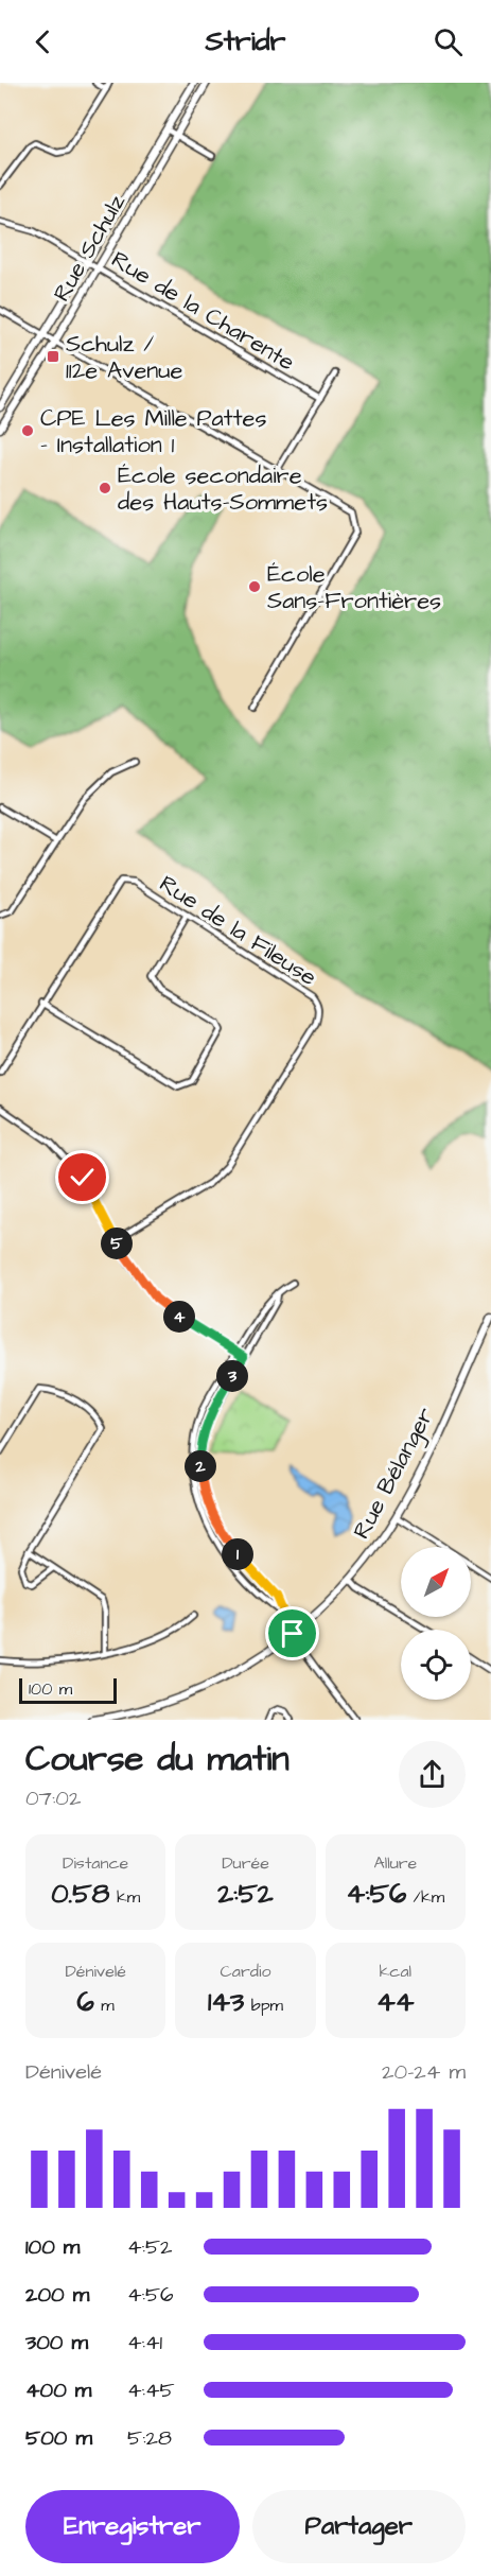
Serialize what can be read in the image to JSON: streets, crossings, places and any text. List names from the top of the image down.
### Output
{
  "streets": {
    "street": [
      "Rue Schulz",
      "Rue de la Charente",
      "Rue de la Fileuse",
      "Rue Bélanger"
    ]
  },
  "crossings": [
    ["Rue Schulz", "Rue de la Charente"]
  ],
  "places": {
    "transit": ["Schulz / 112e Avenue"],
    "other": ["CPE Les Mille Pattes - Installation 1", "École secondaire des Hauts-Sommets", "École Sans-Frontières"]
  },
  "scale_bar": "100 m",
  "north": "top right",
  "page": {
    "header": "Stridr",
    "pins": [
      "5",
      "4",
      "3",
      "2",
      "1"
    ],
    "scale": "100 m",
    "heading": ["Course du matin", "07:02"],
    "stats": [
      ["Distance", "0.58 km"],
      ["Durée", "2:52"],
      ["Allure", "4:56 /km"],
      ["Dénivelé", "6 m"],
      ["Cardio", "143 bpm"],
      ["kcal", "44"]
    ],
    "chart": ["Dénivelé", "20–24 m"],
    "list": [
      {
        "name": "100 m",
        "note": "4:52"
      },
      {
        "name": "200 m",
        "note": "4:56"
      },
      {
        "name": "300 m",
        "note": "4:41"
      },
      {
        "name": "400 m",
        "note": "4:45"
      },
      {
        "name": "500 m",
        "note": "5:28"
      }
    ],
    "buttons": ["Enregistrer", "Partager"]
  }
}
